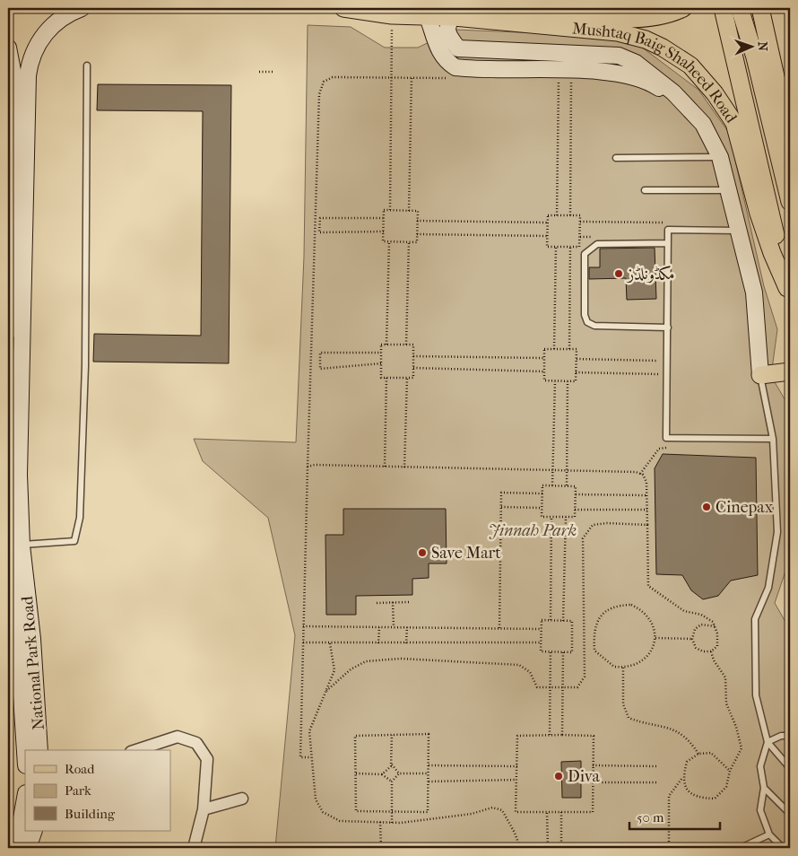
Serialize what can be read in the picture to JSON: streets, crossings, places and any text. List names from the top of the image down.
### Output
{
  "streets": {
    "main road": ["Mushtaq Baig Shaheed Road"],
    "street": ["National Park Road"]
  },
  "parks": ["Jinnah Park"],
  "places": [
    "مکڈونلڈز",
    "Cinepax",
    "Save Mart",
    "Diva"
  ],
  "legend": ["Road", "Park", "Building"],
  "scale_bar": "50 m",
  "north": "right"
}
